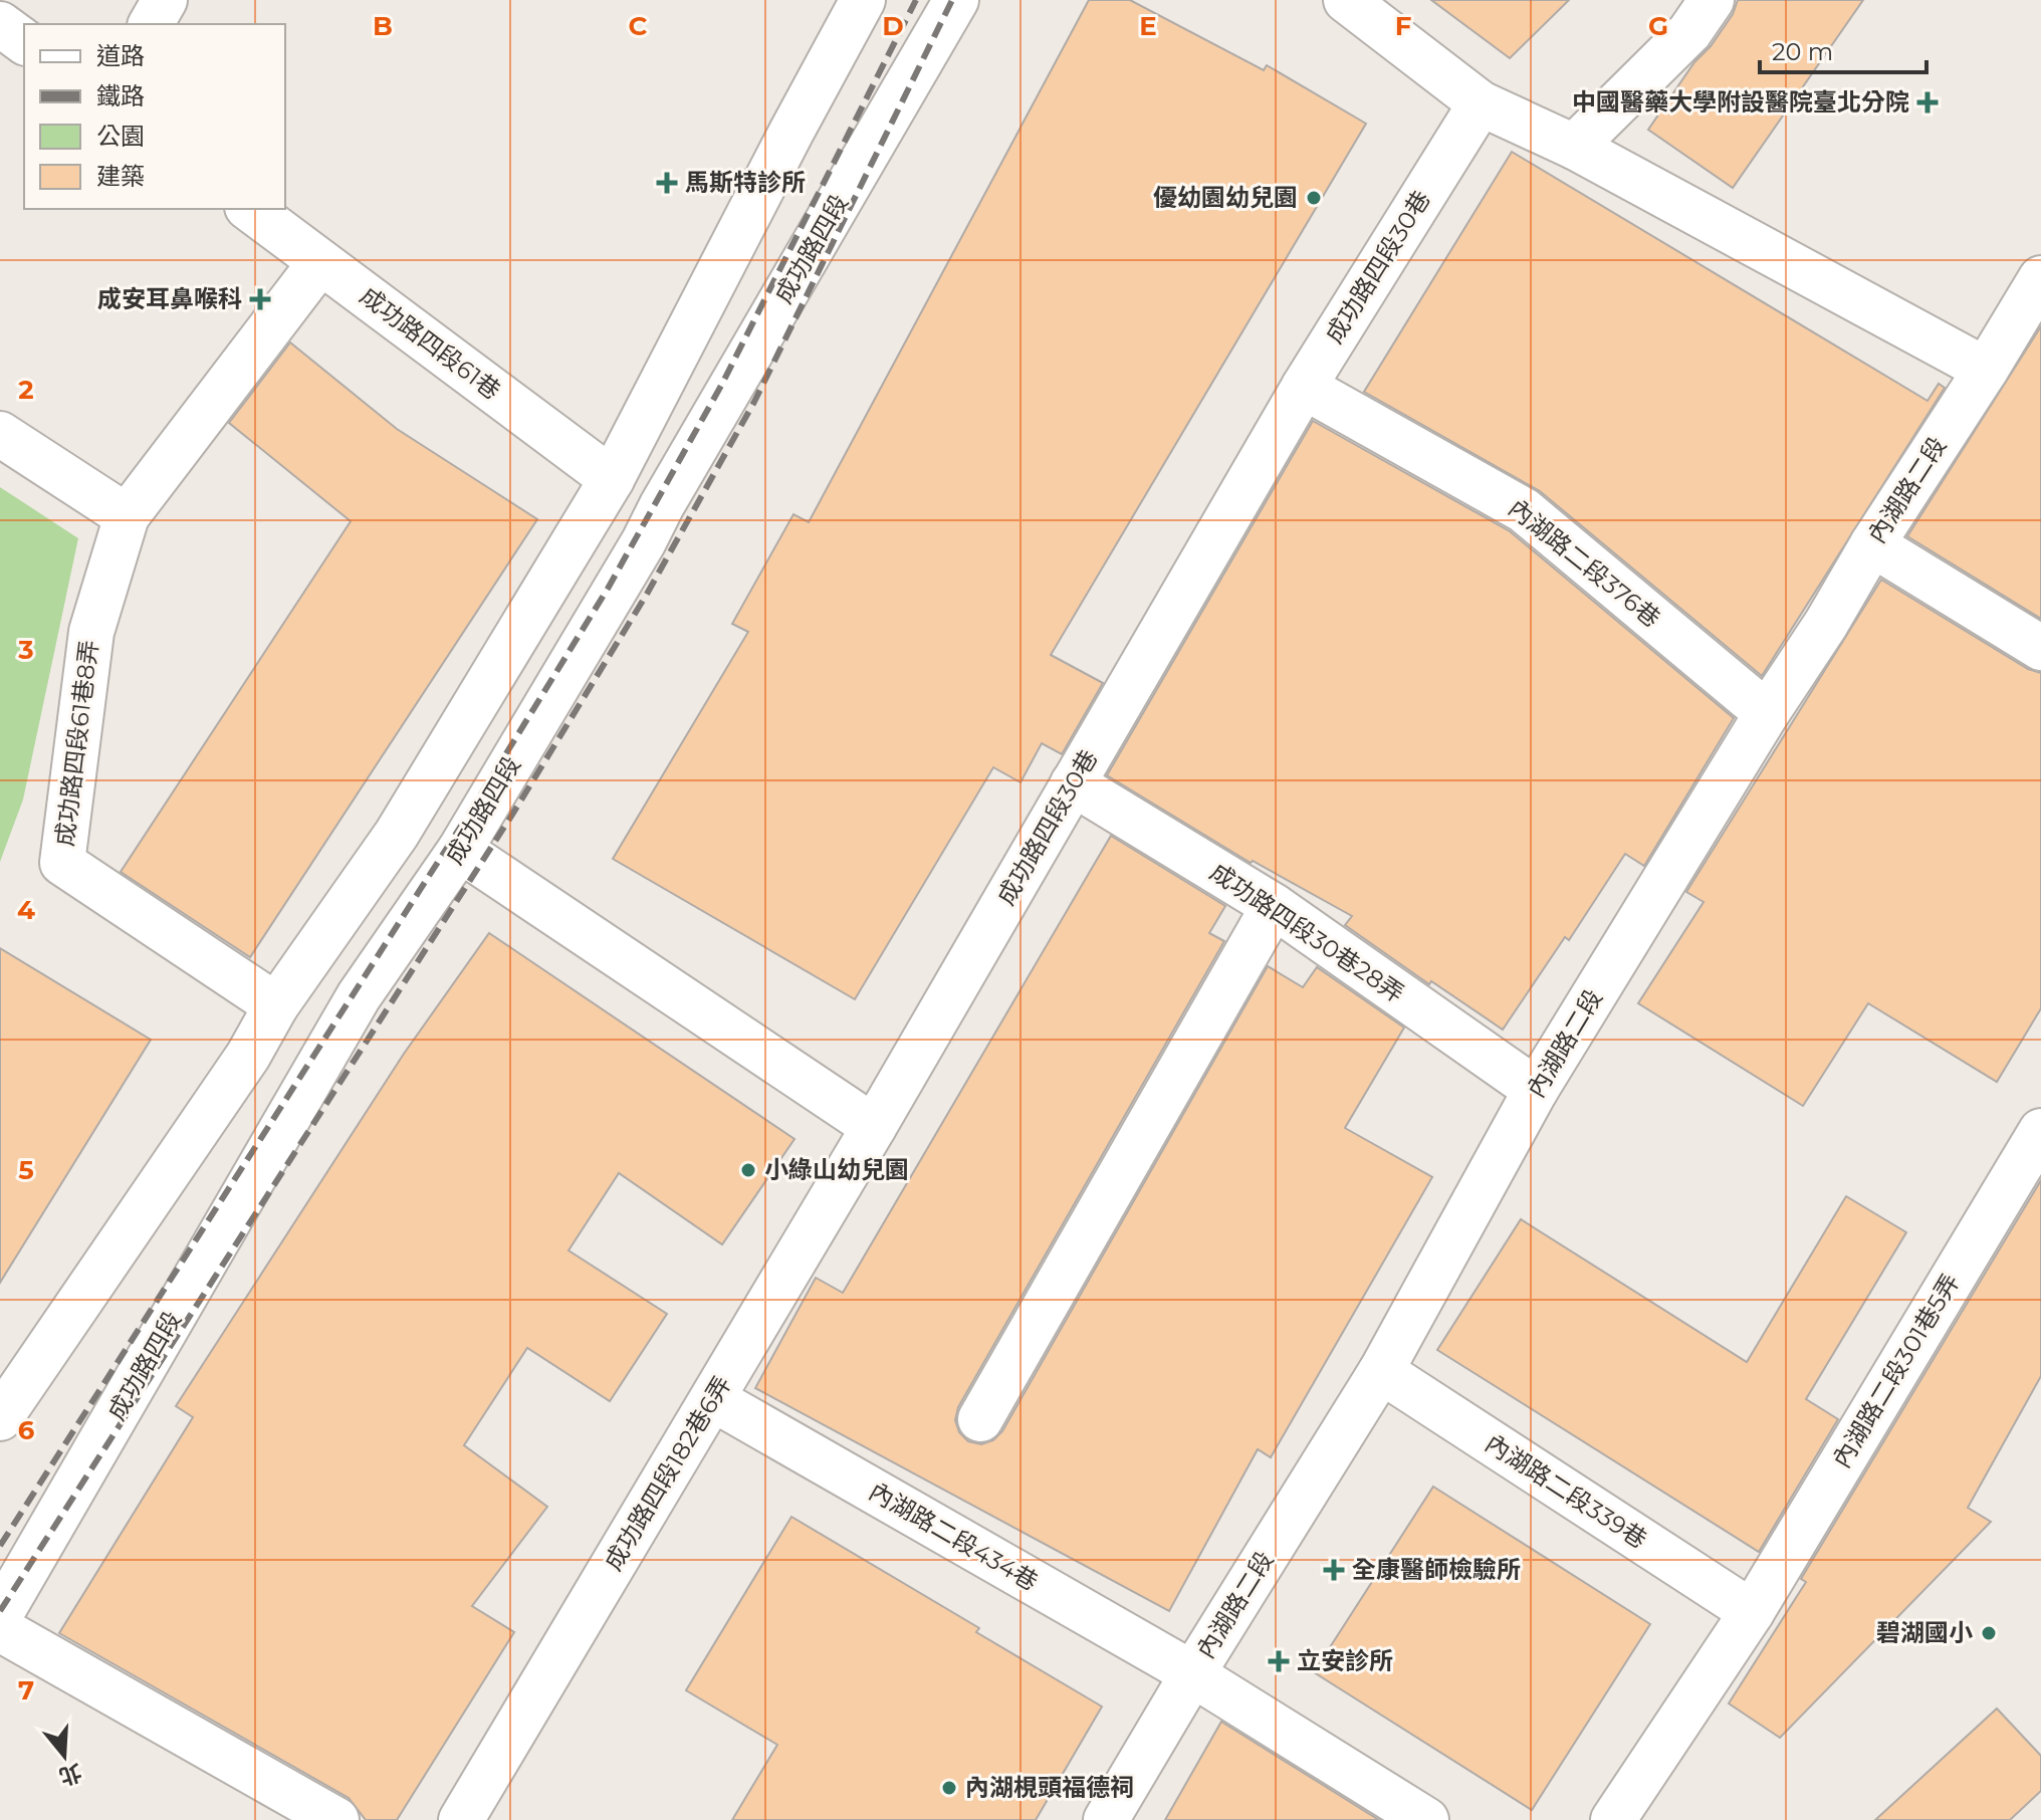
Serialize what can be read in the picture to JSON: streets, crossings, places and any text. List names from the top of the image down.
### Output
{
  "streets": {
    "street": [
      "成功路四段",
      "成功路四段30巷",
      "成功路四段61巷",
      "內湖路二段",
      "內湖路二段376巷",
      "成功路四段61巷8弄",
      "成功路四段30巷28弄",
      "內湖路二段301巷5弄",
      "成功路四段182巷6弄",
      "內湖路二段339巷",
      "內湖路二段434巷"
    ]
  },
  "crossings": [
    ["成功路四段30巷", "內湖路二段376巷"],
    ["成功路四段30巷", "成功路四段30巷28弄"],
    ["成功路四段30巷", "成功路四段182巷6弄"],
    ["內湖路二段", "內湖路二段376巷"],
    ["內湖路二段", "成功路四段30巷28弄"],
    ["內湖路二段", "內湖路二段339巷"],
    ["內湖路二段", "內湖路二段434巷"],
    ["內湖路二段301巷5弄", "內湖路二段339巷"],
    ["成功路四段182巷6弄", "內湖路二段434巷"]
  ],
  "places": {
    "health": [
      "中國醫藥大學附設醫院臺北分院",
      "馬斯特診所",
      "成安耳鼻喉科",
      "全康醫師檢驗所",
      "立安診所"
    ],
    "other": [
      "優幼園幼兒園",
      "小綠山幼兒園",
      "碧湖國小",
      "內湖梘頭福德祠"
    ]
  },
  "legend": [
    "道路",
    "鐵路",
    "公園",
    "建築"
  ],
  "scale_bar": "20 m",
  "north": "bottom",
  "grid": {
    "columns": [
      "B",
      "C",
      "D",
      "E",
      "F",
      "G"
    ],
    "rows": [
      "2",
      "3",
      "4",
      "5",
      "6",
      "7"
    ]
  }
}
